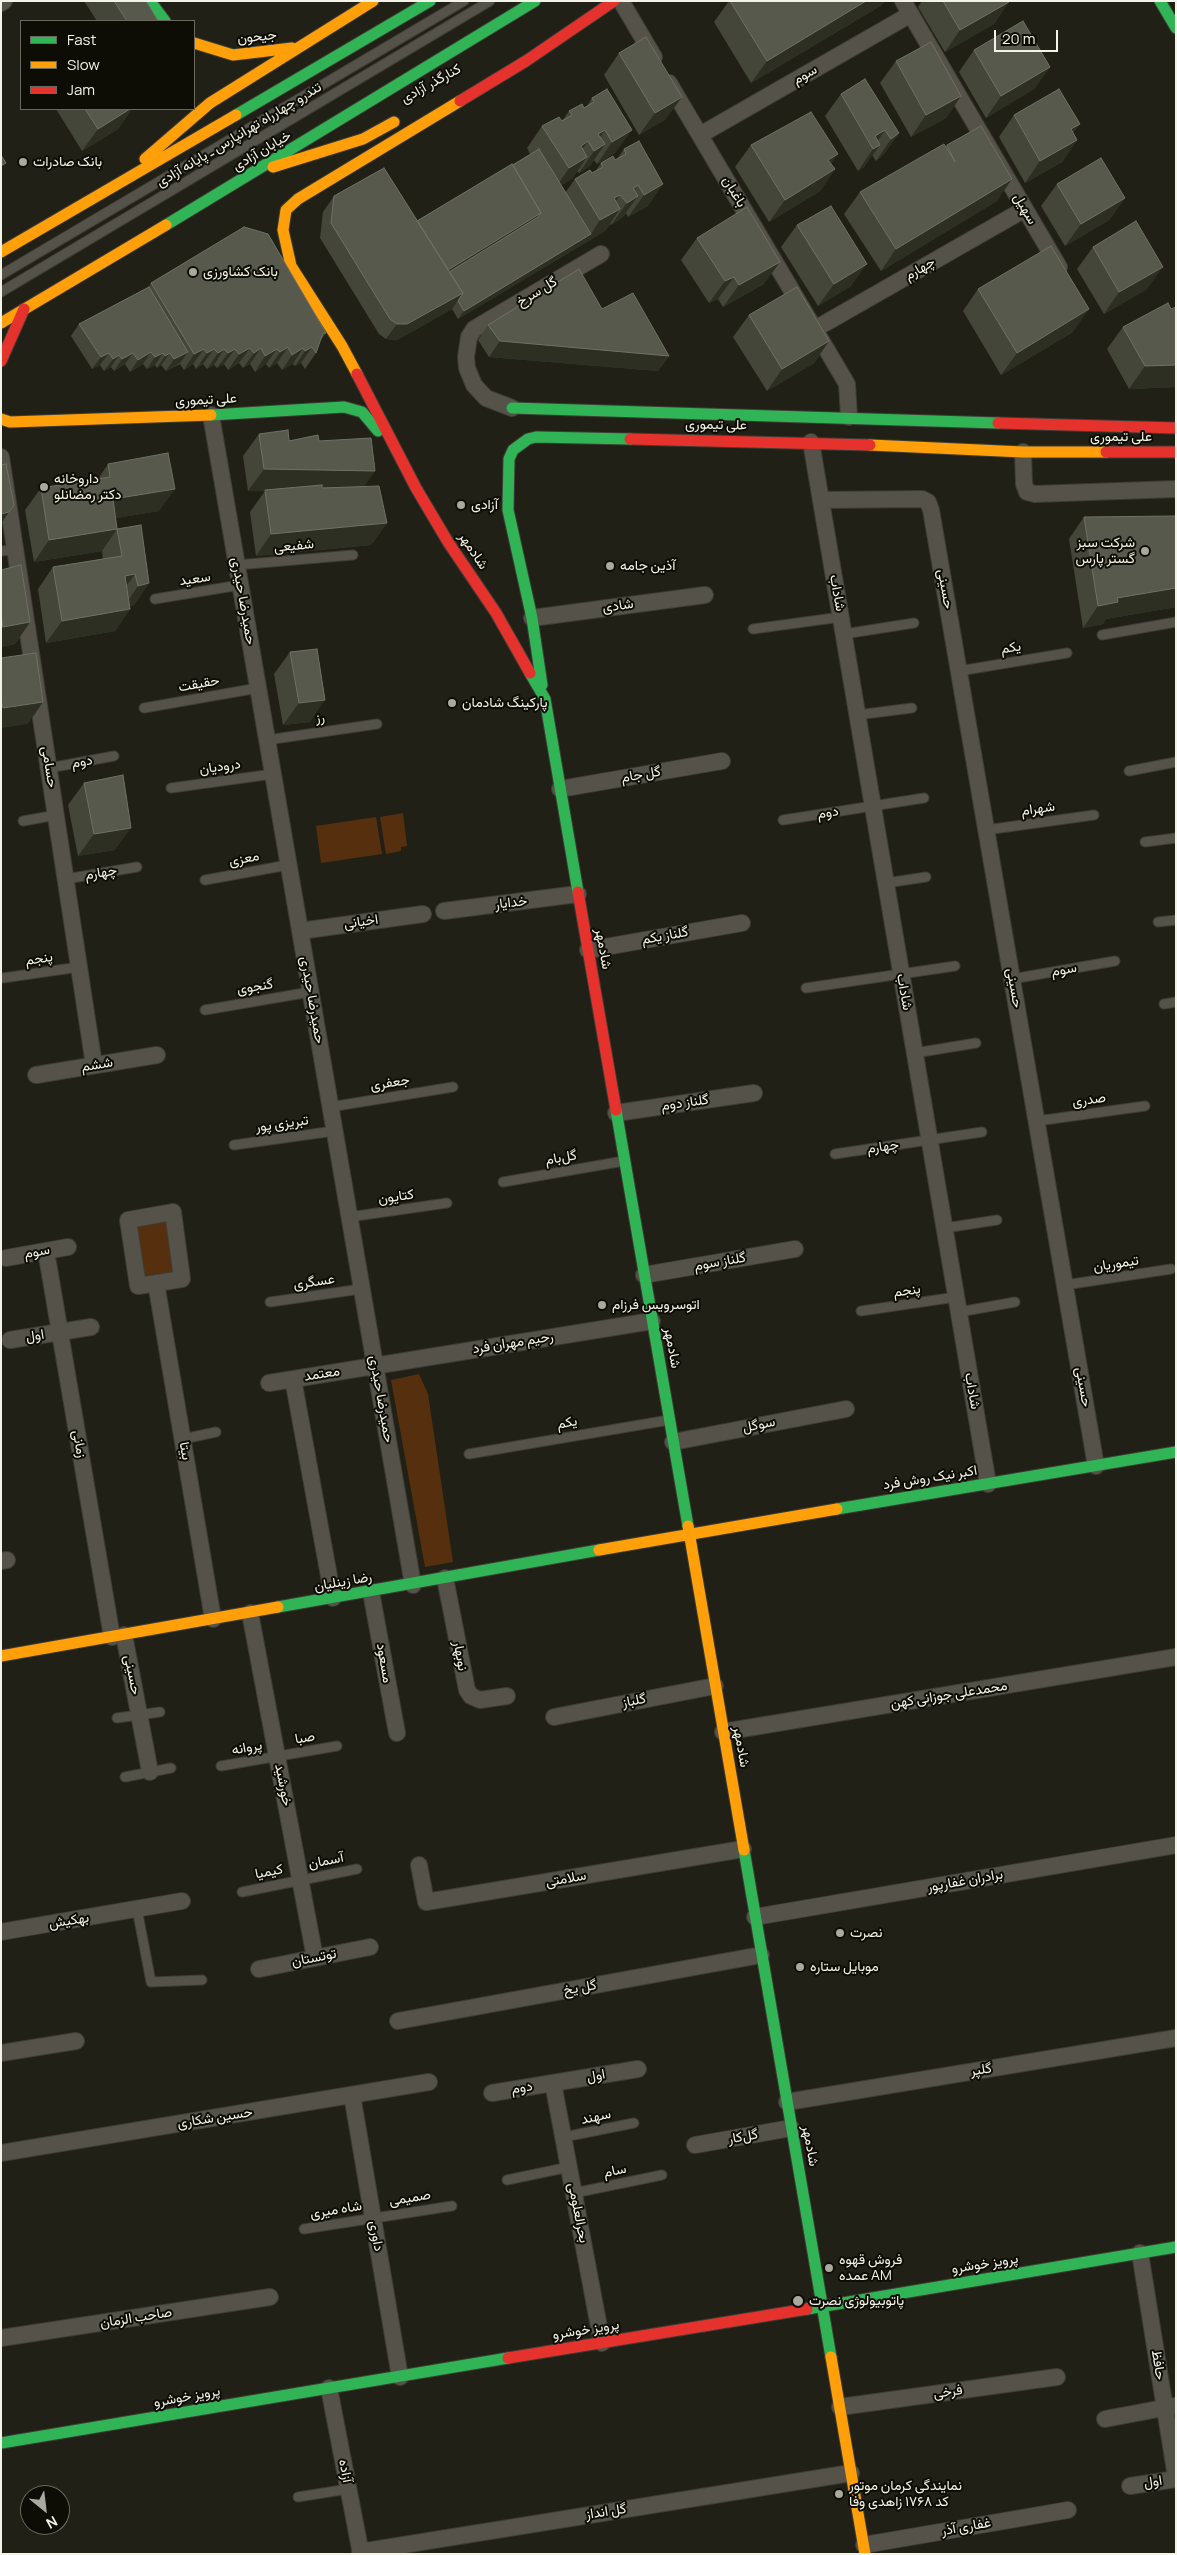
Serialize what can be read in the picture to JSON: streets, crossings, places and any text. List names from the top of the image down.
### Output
{
  "streets": {
    "main road": [
      "جیحون",
      "کنارگذر آزادی",
      "خیابان آزادی",
      "علی تیموری",
      "شادمهر",
      "اکبر نیک روش فرد",
      "رضا زینلیان",
      "پرویز خوشرو"
    ],
    "street": [
      "سوم",
      "باغبان",
      "سهیل",
      "چهارم",
      "گل سرخ",
      "حسینی",
      "شاداب",
      "حمیدرضا حیدری",
      "شادی",
      "دوم",
      "حسامی",
      "گل جام",
      "خدایار",
      "اخیانی",
      "گلناز یکم",
      "ششم",
      "گلناز دوم",
      "گلناز سوم",
      "اول",
      "رحیم مهران فرد",
      "معتمد",
      "سوگل",
      "زمانی",
      "بیتا",
      "نوبهار",
      "مسعود",
      "محمدعلی جوزانی کهن",
      "گلباز",
      "خورشید",
      "سلامتی",
      "برادران غفارپور",
      "بهکیش",
      "توتستان",
      "گل یخ",
      "گلپر",
      "حسین شکاری",
      "گل‌کار",
      "بحرالعلومی",
      "داوری",
      "صاحب الزمان",
      "حافظ",
      "فرخی",
      "آزاده",
      "گل انداز",
      "غفاری آذر"
    ],
    "lane": [
      "تندرو چهارراه تهرانپارس ـ پایانه آزادی",
      "شفیعی",
      "سعید",
      "یکم",
      "حقیقت",
      "رز",
      "درودیان",
      "شهرام",
      "معزی",
      "پنجم",
      "گنجوی",
      "جعفری",
      "صدری",
      "تبریزی‌ پور",
      "گل‌بام",
      "کتایون",
      "تیموریان",
      "عسگری",
      "صبا",
      "پروانه",
      "آسمان",
      "کیمیا",
      "سهند",
      "سام",
      "صمیمی",
      "شاه میری"
    ]
  },
  "crossings": [
    ["سوم", "باغبان"],
    ["سوم", "سهیل"],
    ["سوم", "حسینی"],
    ["سوم", "زمانی"],
    ["کنارگذر آزادی", "خیابان آزادی"],
    ["کنارگذر آزادی", "شادمهر"],
    ["باغبان", "چهارم"],
    ["باغبان", "علی تیموری"],
    ["سهیل", "چهارم"],
    ["چهارم", "شاداب"],
    ["چهارم", "حسامی"],
    ["گل سرخ", "علی تیموری"],
    ["علی تیموری", "شادمهر"],
    ["علی تیموری", "شاداب"],
    ["علی تیموری", "حمیدرضا حیدری"],
    ["علی تیموری", "شادی"],
    ["شفیعی", "حمیدرضا حیدری"],
    ["شادمهر", "یکم"],
    ["شادمهر", "گل جام"],
    ["شادمهر", "خدایار"],
    ["شادمهر", "گلناز یکم"],
    ["شادمهر", "گلناز دوم"],
    ["شادمهر", "گل‌بام"],
    ["شادمهر", "گلناز سوم"],
    ["شادمهر", "رحیم مهران فرد"],
    ["شادمهر", "سوگل"],
    ["شادمهر", "اکبر نیک روش فرد"],
    ["شادمهر", "رضا زینلیان"],
    ["شادمهر", "محمدعلی جوزانی کهن"],
    ["شادمهر", "گلباز"],
    ["شادمهر", "سلامتی"],
    ["شادمهر", "برادران غفارپور"],
    ["شادمهر", "گل یخ"],
    ["شادمهر", "گلپر"],
    ["شادمهر", "گل‌کار"],
    ["شادمهر", "پرویز خوشرو"],
    ["شادمهر", "فرخی"],
    ["شادمهر", "گل انداز"],
    ["شادمهر", "غفاری آذر"],
    ["سعید", "حمیدرضا حیدری"],
    ["حسینی", "شاداب"],
    ["حسینی", "یکم"],
    ["حسینی", "شهرام"],
    ["حسینی", "صدری"],
    ["حسینی", "تیموریان"],
    ["حسینی", "زمانی"],
    ["حسینی", "اکبر نیک روش فرد"],
    ["حسینی", "رضا زینلیان"],
    ["شاداب", "دوم"],
    ["شاداب", "پنجم"],
    ["شاداب", "اکبر نیک روش فرد"],
    ["حمیدرضا حیدری", "حقیقت"],
    ["حمیدرضا حیدری", "رز"],
    ["حمیدرضا حیدری", "درودیان"],
    ["حمیدرضا حیدری", "معزی"],
    ["حمیدرضا حیدری", "اخیانی"],
    ["حمیدرضا حیدری", "گنجوی"],
    ["حمیدرضا حیدری", "جعفری"],
    ["حمیدرضا حیدری", "تبریزی‌ پور"],
    ["حمیدرضا حیدری", "کتایون"],
    ["حمیدرضا حیدری", "عسگری"],
    ["حمیدرضا حیدری", "رحیم مهران فرد"],
    ["حمیدرضا حیدری", "معتمد"],
    ["حمیدرضا حیدری", "رضا زینلیان"],
    ["دوم", "حسامی"],
    ["دوم", "اول"],
    ["دوم", "بحرالعلومی"],
    ["حسامی", "پنجم"],
    ["حسامی", "ششم"],
    ["اول", "زمانی"],
    ["اول", "بحرالعلومی"],
    ["اول", "حافظ"],
    ["رحیم مهران فرد", "معتمد"],
    ["زمانی", "رضا زینلیان"],
    ["بیتا", "رضا زینلیان"],
    ["اکبر نیک روش فرد", "رضا زینلیان"],
    ["رضا زینلیان", "نوبهار"],
    ["رضا زینلیان", "مسعود"],
    ["رضا زینلیان", "خورشید"],
    ["صبا", "پروانه"],
    ["صبا", "خورشید"],
    ["پروانه", "خورشید"],
    ["خورشید", "آسمان"],
    ["خورشید", "کیمیا"],
    ["خورشید", "توتستان"],
    ["آسمان", "کیمیا"],
    ["سهند", "بحرالعلومی"],
    ["حسین شکاری", "داوری"],
    ["سام", "بحرالعلومی"],
    ["صمیمی", "شاه میری"],
    ["صمیمی", "داوری"],
    ["شاه میری", "داوری"],
    ["بحرالعلومی", "پرویز خوشرو"],
    ["داوری", "پرویز خوشرو"],
    ["پرویز خوشرو", "حافظ"],
    ["پرویز خوشرو", "آزاده"],
    ["آزاده", "گل انداز"]
  ],
  "places": [
    "بانک صادرات",
    "بانک کشاورزی",
    "داروخانه دکتر رمضانلو",
    "آزادی",
    "شرکت سبز گستر پارس",
    "آذین جامه",
    "پارکینگ شادمان",
    "اتوسرویس فرزام",
    "نصرت",
    "موبایل ستاره",
    "فروش قهوه عمده AM",
    "پاتوبیولوژی نصرت",
    "نمایندگی کرمان موتور کد ۱۷۶۸ زاهدی وفا"
  ],
  "legend": ["Fast", "Slow", "Jam"],
  "scale_bar": "20 m",
  "north": "bottom right"
}
